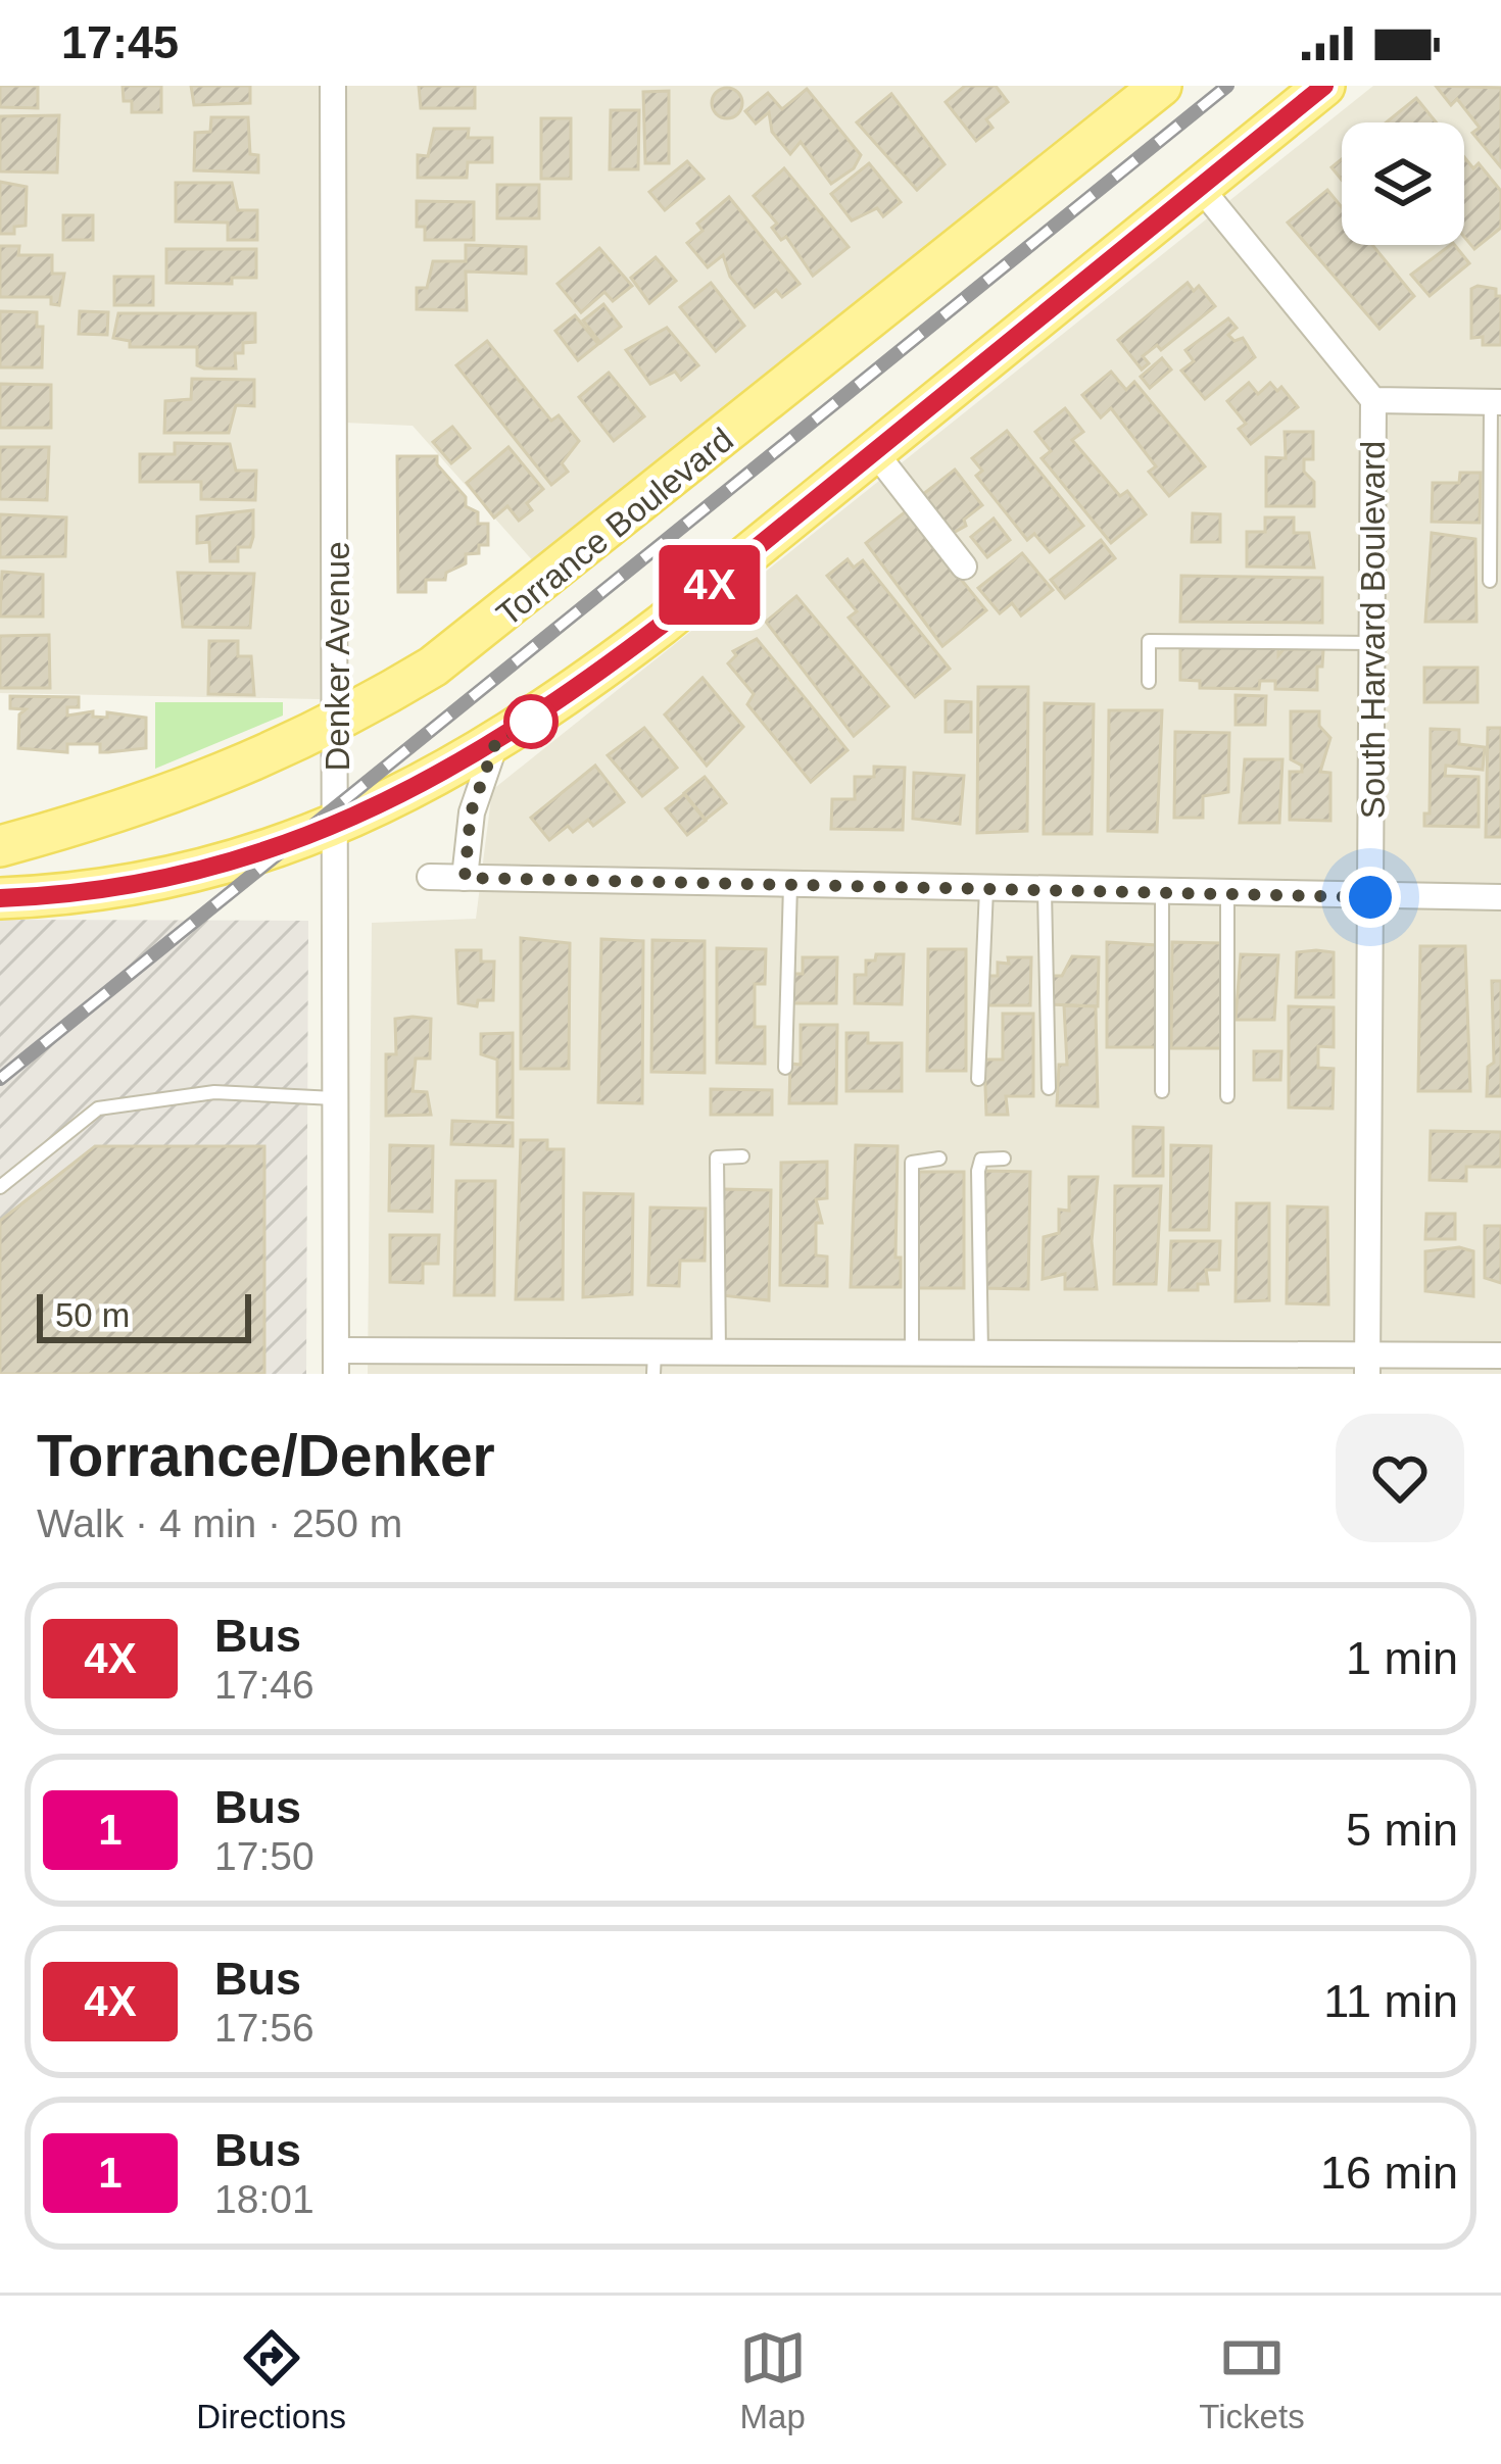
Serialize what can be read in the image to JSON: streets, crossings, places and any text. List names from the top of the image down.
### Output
{
  "streets": {
    "main road": ["Torrance Boulevard"],
    "street": ["South Harvard Boulevard", "Denker Avenue"]
  },
  "crossings": [
    ["Torrance Boulevard", "Denker Avenue"]
  ],
  "lines": ["bus line 4X"],
  "scale_bar": "50 m",
  "page": {
    "status": "17:45",
    "on_map": "4X",
    "scale": "50 m",
    "heading": ["Torrance/Denker", "Walk · 4 min · 250 m"],
    "list": [
      {
        "mark": "4X",
        "name": "Bus",
        "note": "17:46",
        "value": "1 min"
      },
      {
        "mark": "1",
        "name": "Bus",
        "note": "17:50",
        "value": "5 min"
      },
      {
        "mark": "4X",
        "name": "Bus",
        "note": "17:56",
        "value": "11 min"
      },
      {
        "mark": "1",
        "name": "Bus",
        "note": "18:01",
        "value": "16 min"
      }
    ],
    "tabs": ["Directions", "Map", "Tickets"]
  }
}
